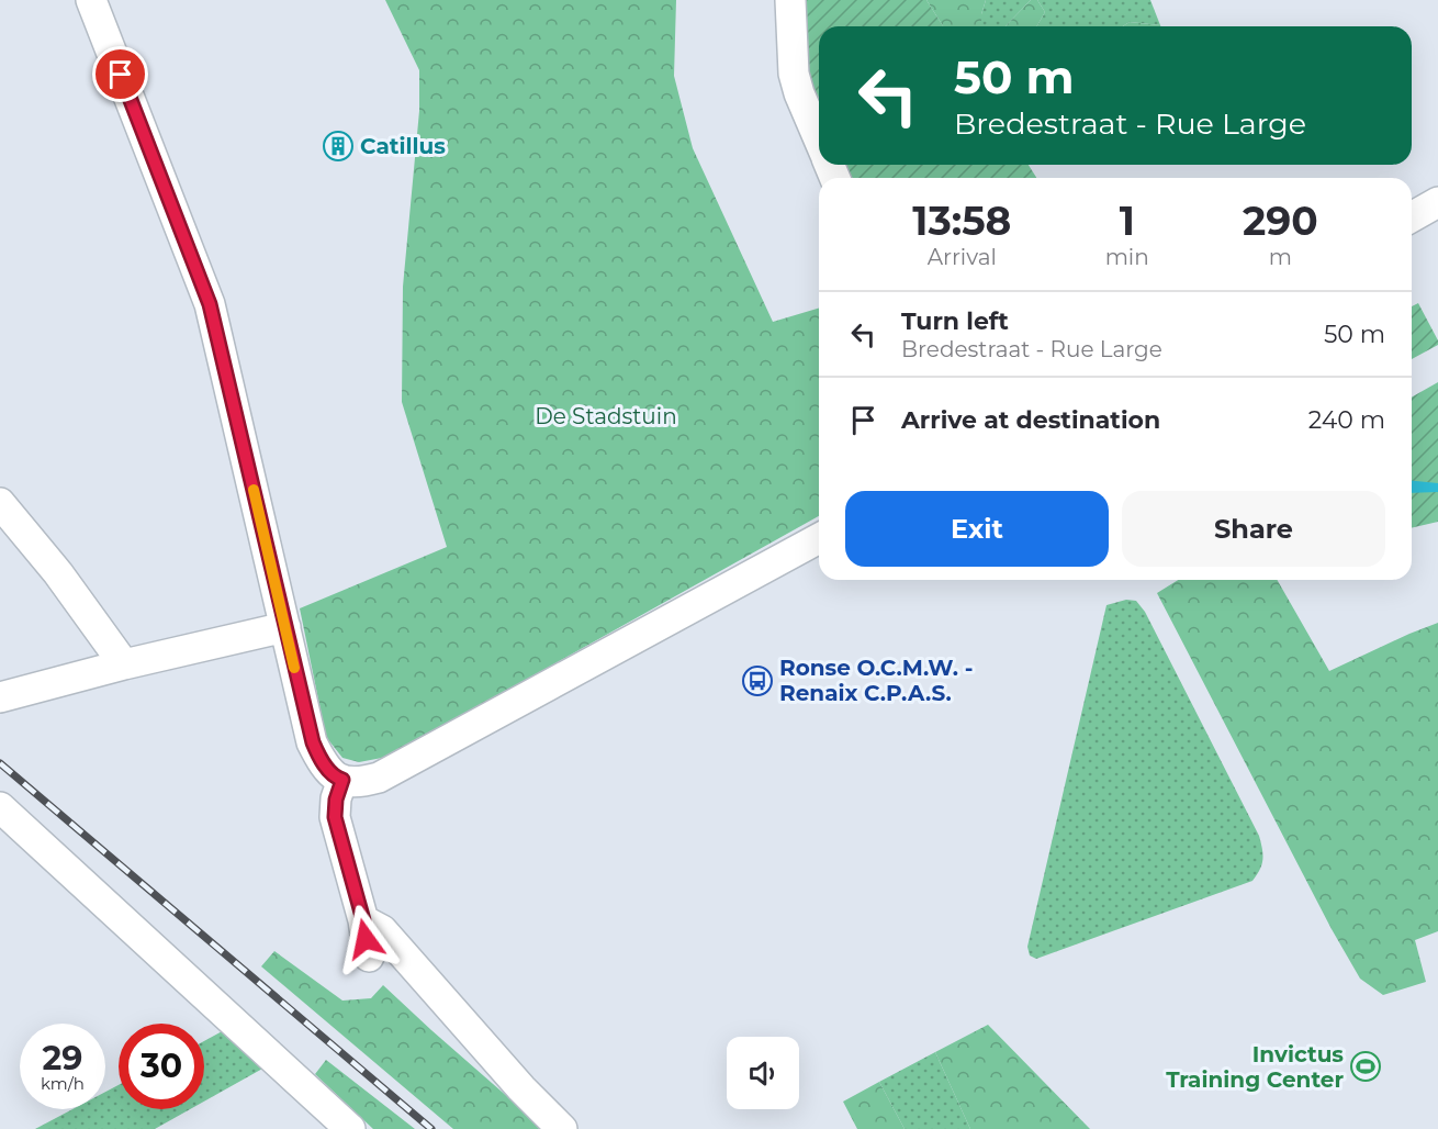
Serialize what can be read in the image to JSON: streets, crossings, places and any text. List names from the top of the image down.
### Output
{
  "parks": ["De Stadstuin"],
  "places": {
    "building": ["Catillus"],
    "bus stop": ["Ronse O.C.M.W. - Renaix C.P.A.S."],
    "sports": ["Invictus Training Center"]
  },
  "page": {
    "turn": ["50 m", "Bredestraat - Rue Large"],
    "eta": [
      "13:58",
      "Arrival",
      "1",
      "min",
      "290",
      "m"
    ],
    "list": [
      {
        "name": "Turn left",
        "note": "Bredestraat - Rue Large",
        "value": "50 m"
      },
      {
        "name": "Arrive at destination",
        "value": "240 m"
      }
    ],
    "buttons": ["Exit", "Share"],
    "speed": "29 km/h",
    "limit": "30"
  }
}
